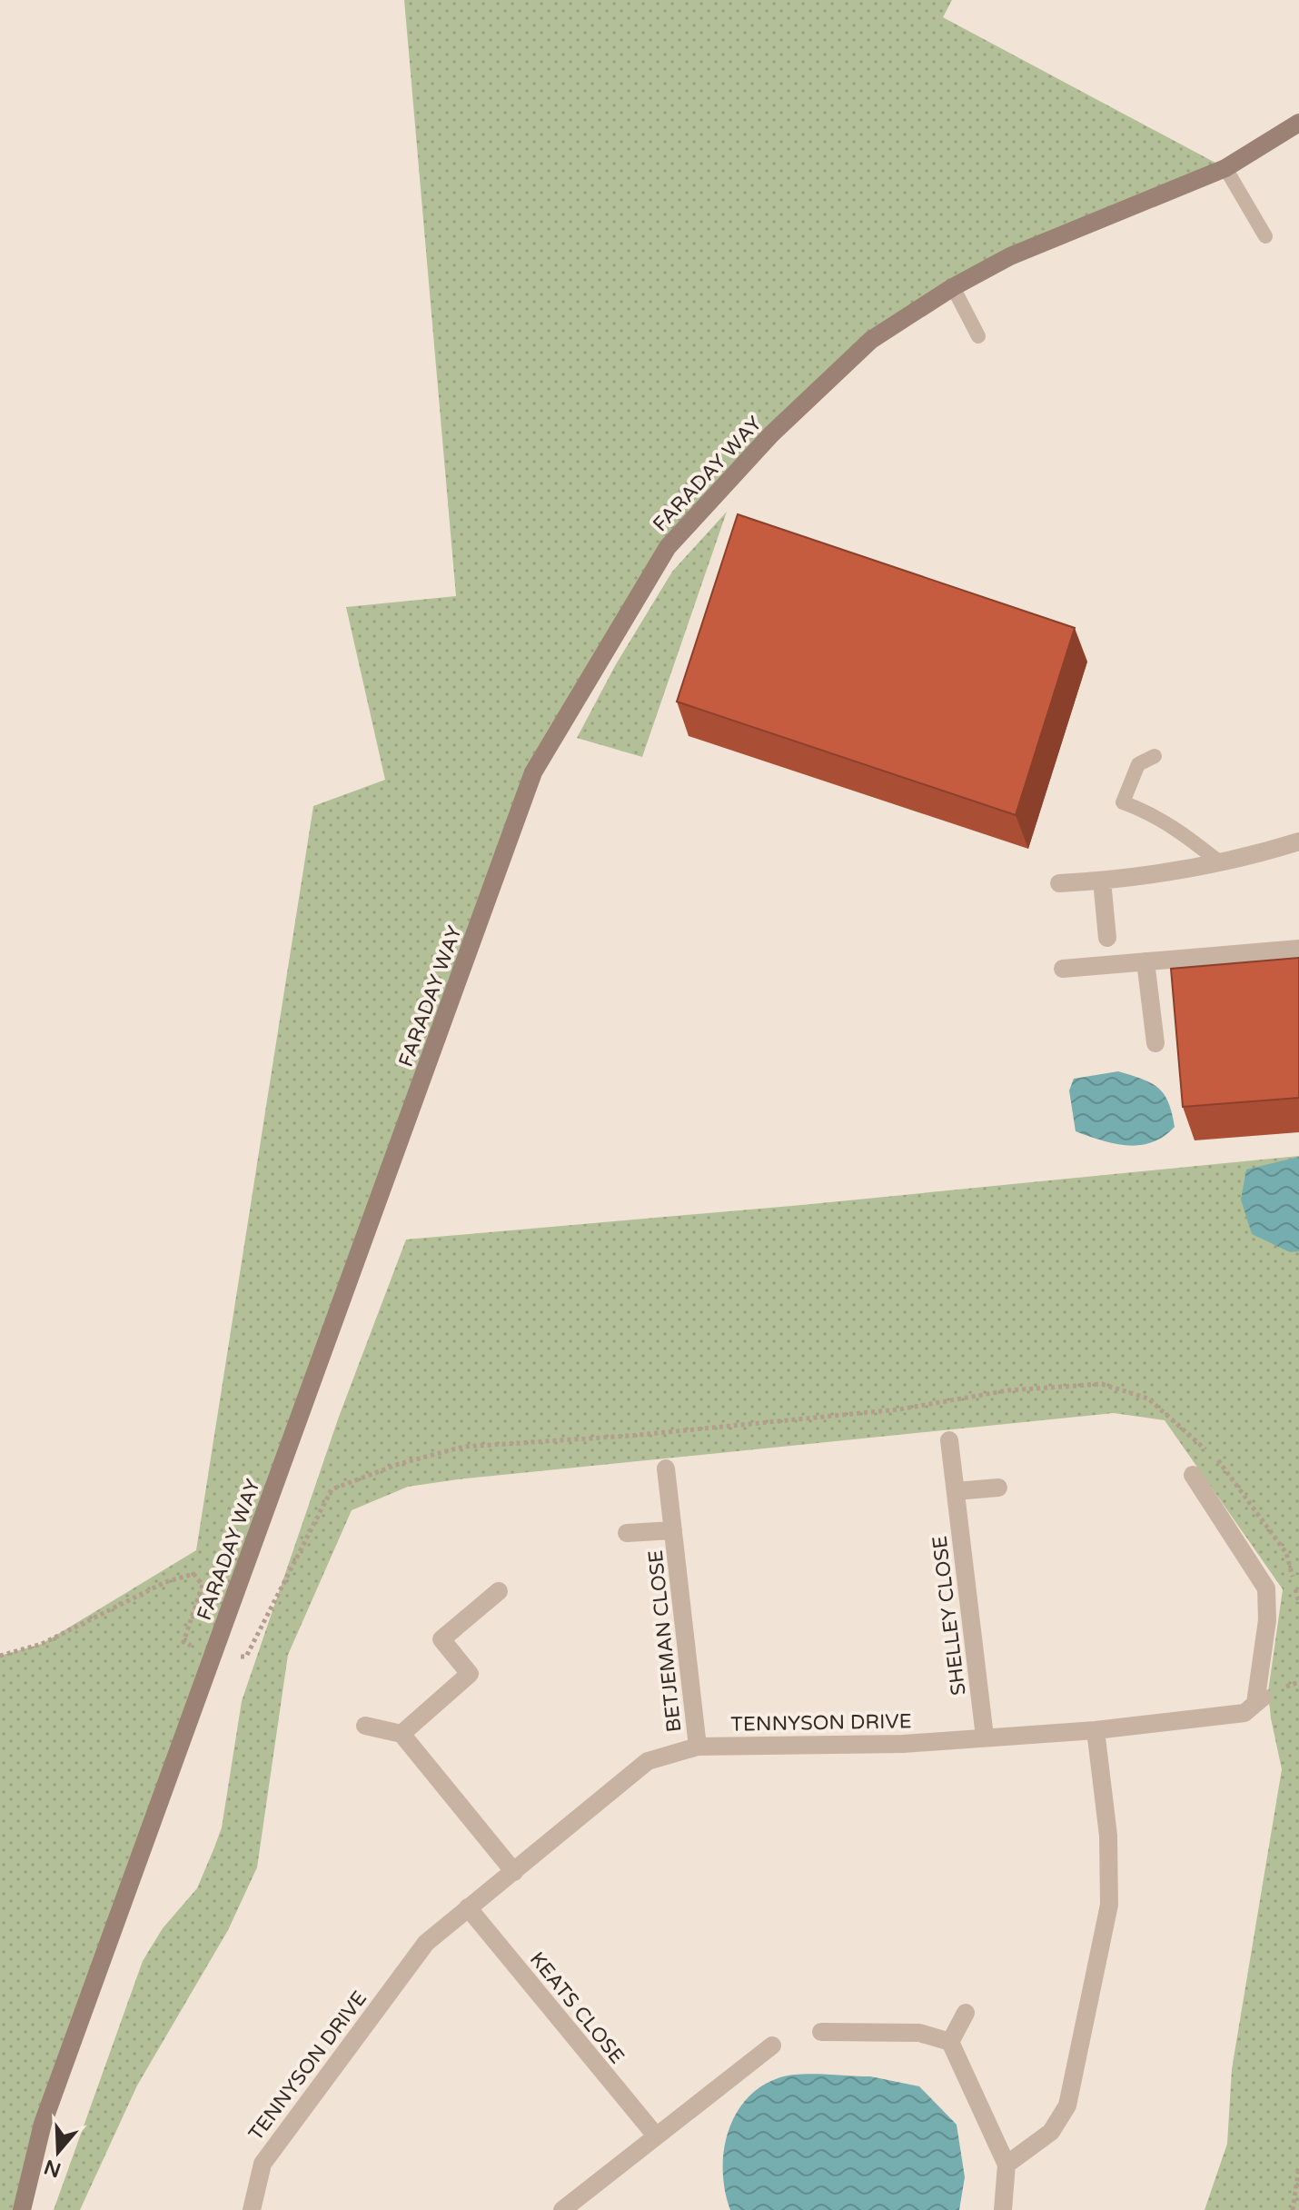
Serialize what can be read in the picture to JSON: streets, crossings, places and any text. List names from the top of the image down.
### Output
{
  "streets": {
    "street": [
      "FARADAY WAY",
      "SHELLEY CLOSE",
      "BETJEMAN CLOSE",
      "TENNYSON DRIVE",
      "KEATS CLOSE"
    ]
  },
  "crossings": [
    ["SHELLEY CLOSE", "TENNYSON DRIVE"],
    ["BETJEMAN CLOSE", "TENNYSON DRIVE"],
    ["TENNYSON DRIVE", "KEATS CLOSE"]
  ],
  "north": "bottom"
}
